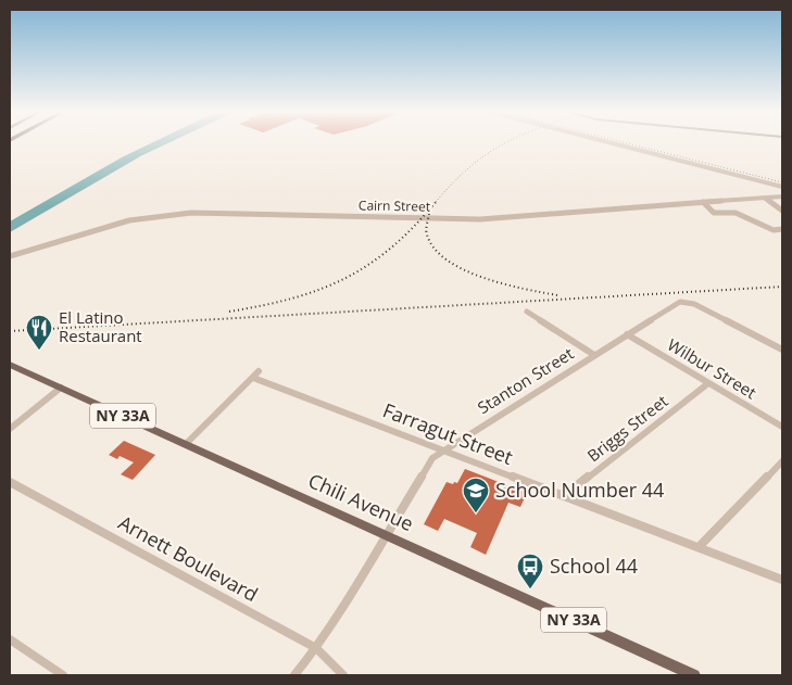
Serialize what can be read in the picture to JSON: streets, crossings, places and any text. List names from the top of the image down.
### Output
{
  "streets": {
    "main road": ["NY 33A", "Chili Avenue"],
    "street": [
      "Cairn Street",
      "Wilbur Street",
      "Stanton Street",
      "Briggs Street",
      "Farragut Street",
      "Arnett Boulevard"
    ]
  },
  "crossings": [
    ["Wilbur Street", "Stanton Street"],
    ["Wilbur Street", "Briggs Street"],
    ["Stanton Street", "Farragut Street"],
    ["Stanton Street", "Chili Avenue"],
    ["Stanton Street", "Arnett Boulevard"],
    ["Briggs Street", "Farragut Street"]
  ],
  "places": {
    "restaurant": ["El Latino Restaurant"],
    "school or university": ["School Number 44"],
    "bus stop": ["School 44"]
  }
}
